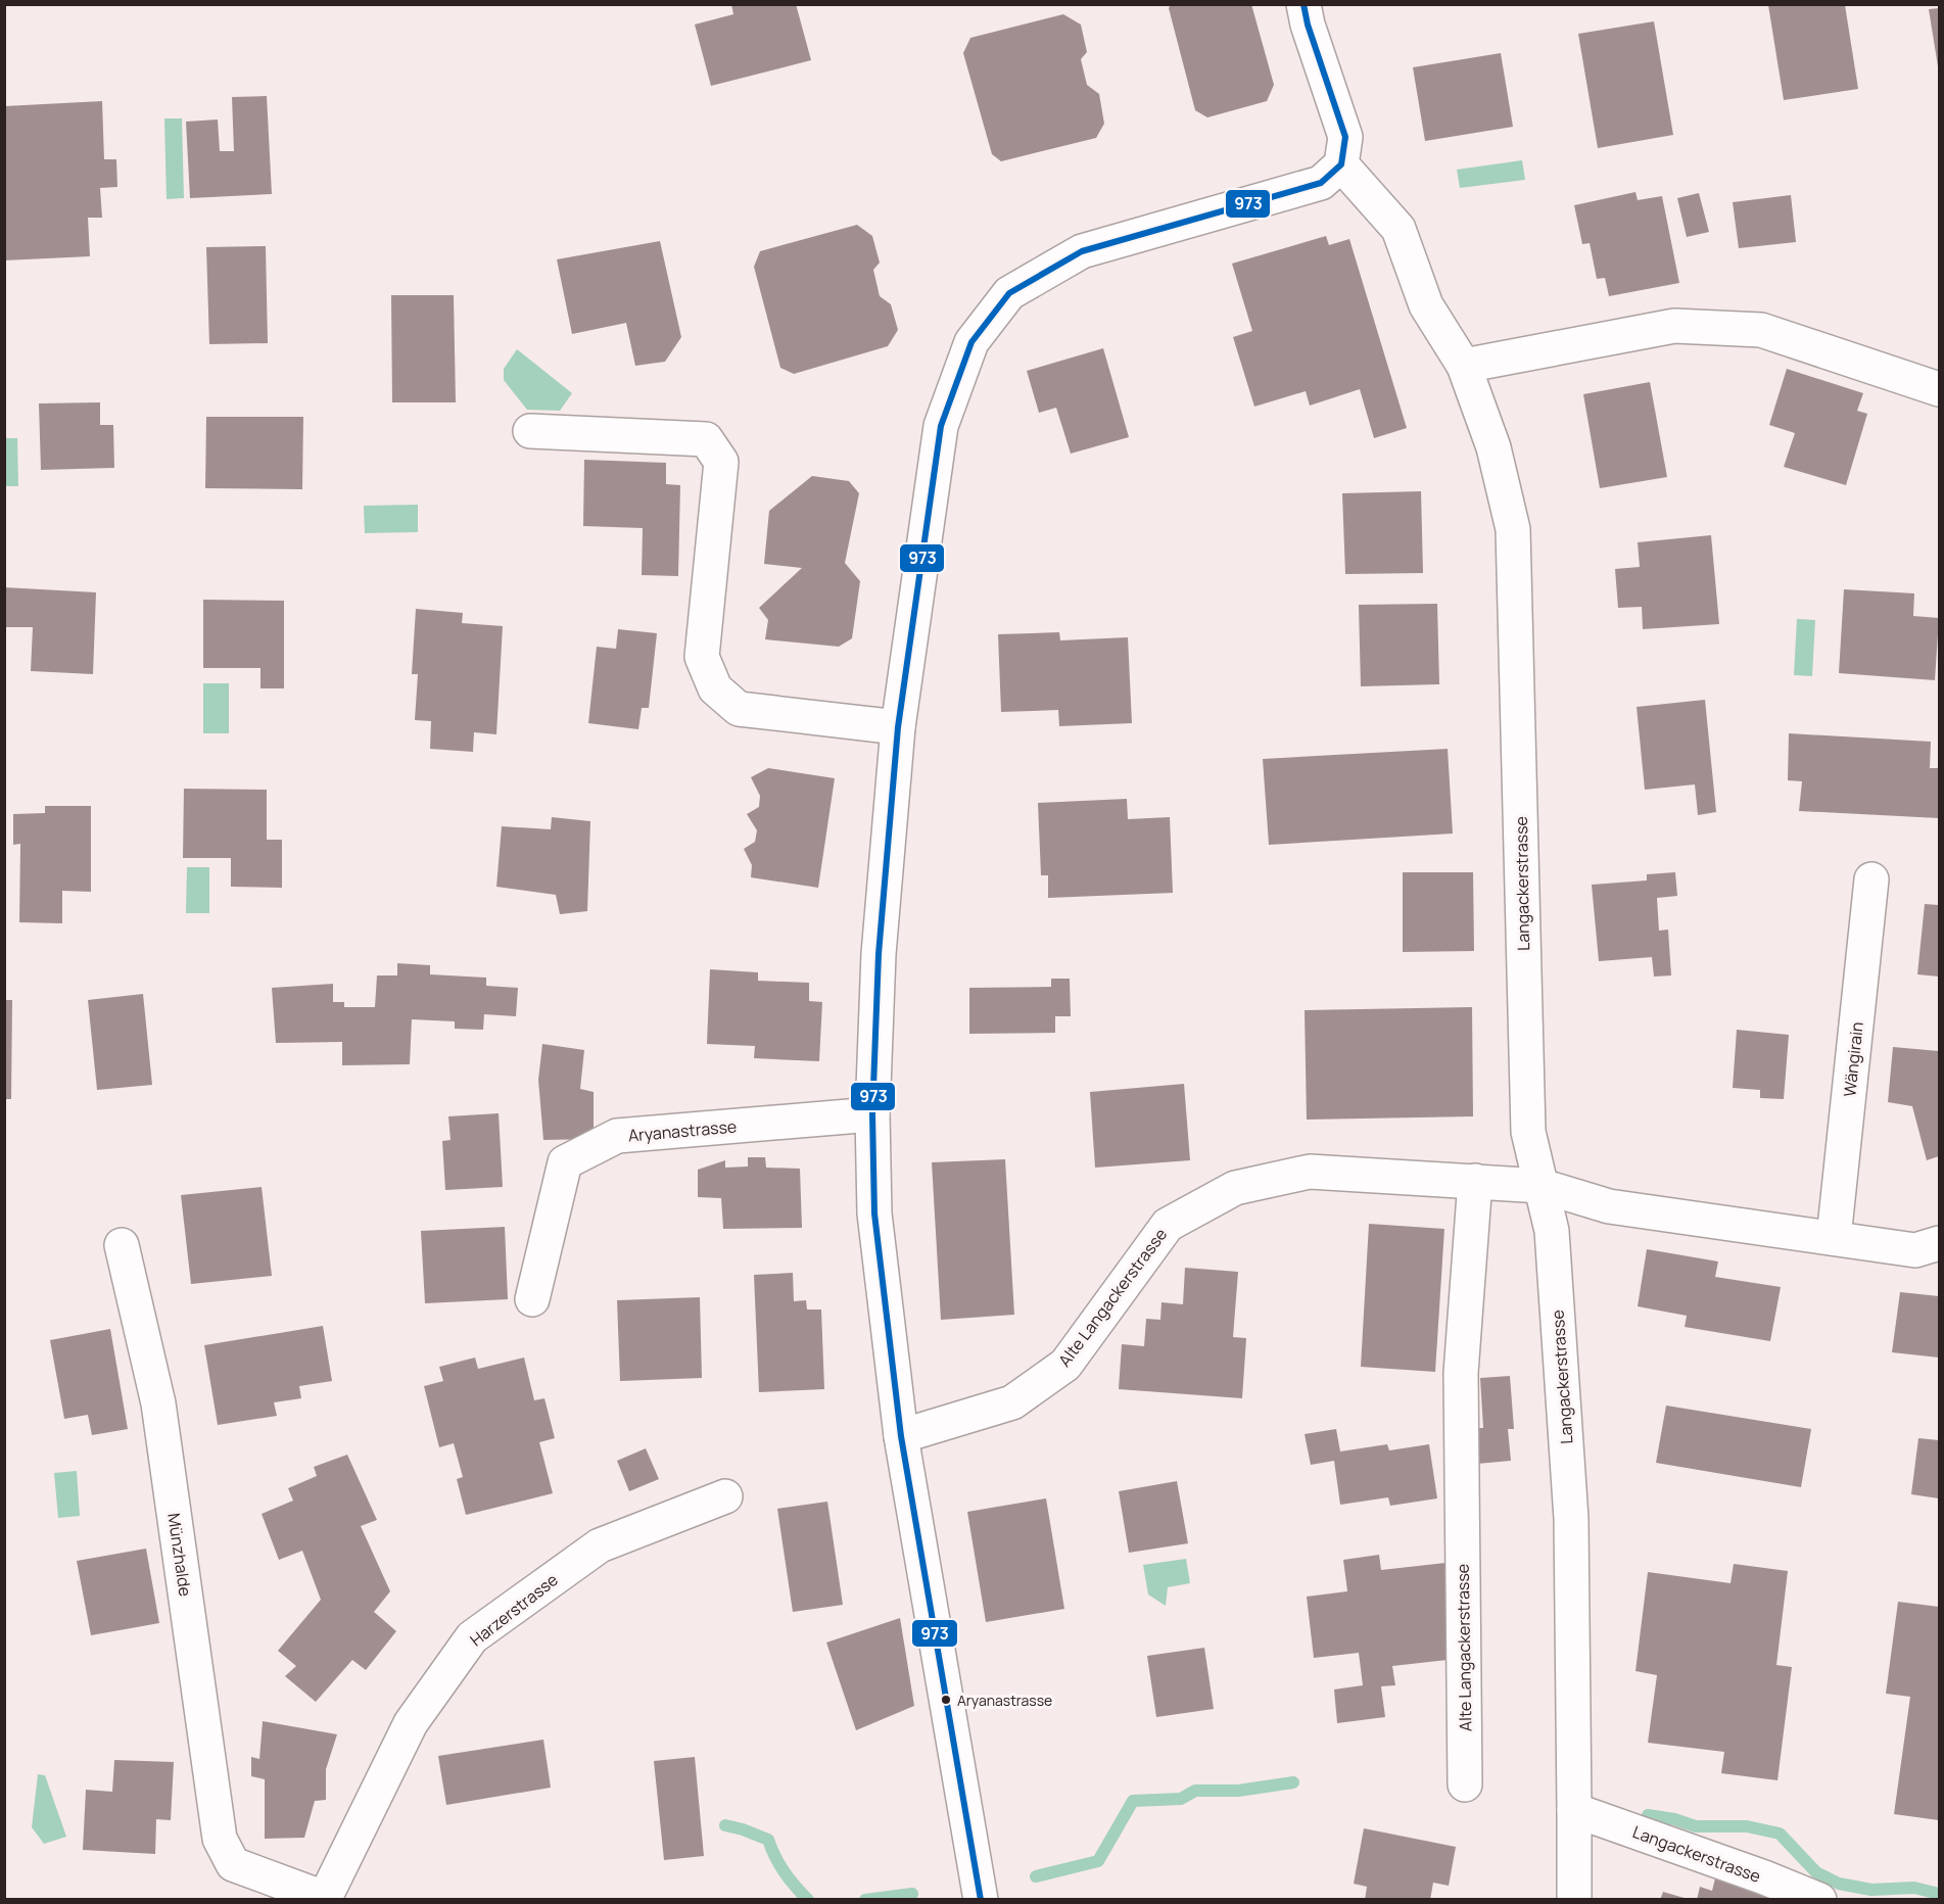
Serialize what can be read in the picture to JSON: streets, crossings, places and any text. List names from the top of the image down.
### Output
{
  "streets": {
    "street": [
      "Langackerstrasse",
      "Wängirain",
      "Aryanastrasse",
      "Alte Langackerstrasse",
      "Münzhalde",
      "Harzerstrasse"
    ]
  },
  "crossings": [
    ["Langackerstrasse", "Alte Langackerstrasse"],
    ["Münzhalde", "Harzerstrasse"]
  ],
  "places": ["Aryanastrasse"],
  "lines": ["transit line 973"]
}
